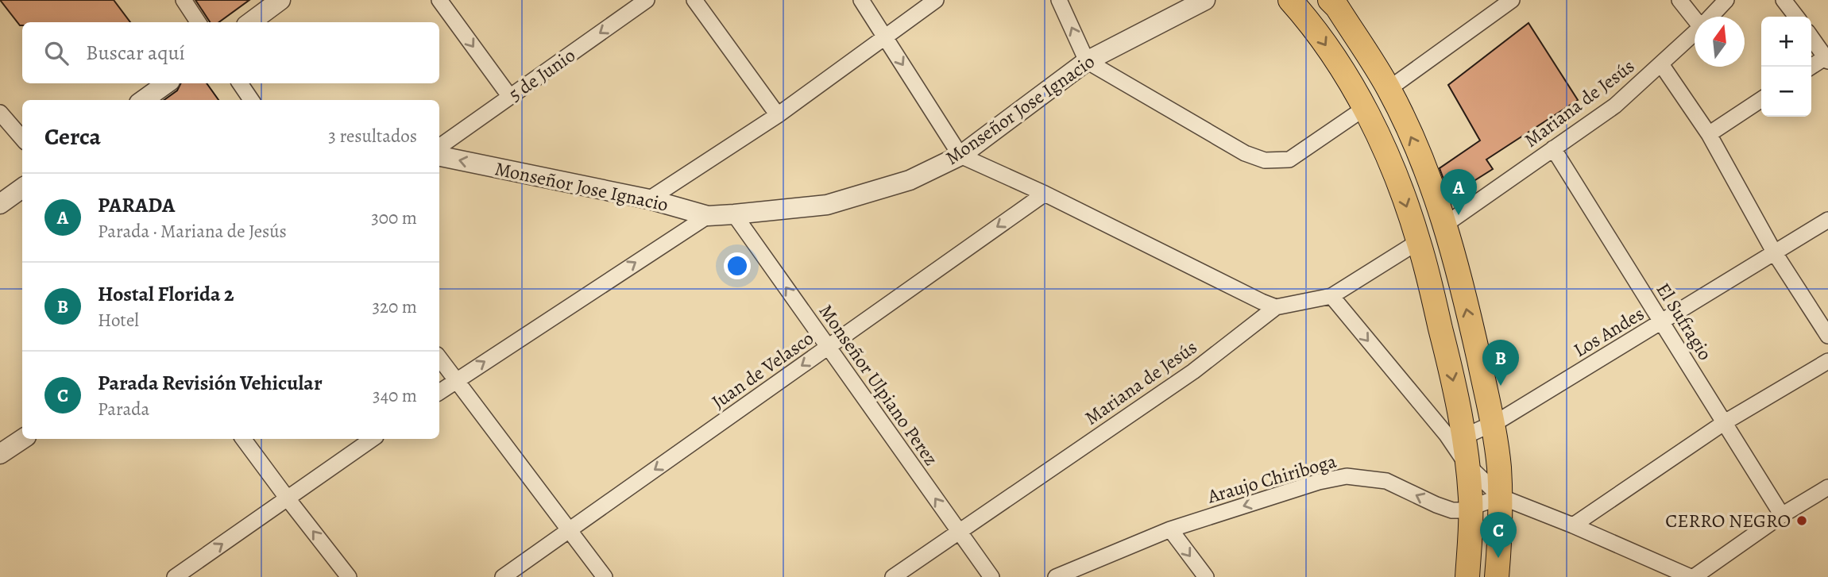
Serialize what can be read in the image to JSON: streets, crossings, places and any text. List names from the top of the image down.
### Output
{
  "streets": {
    "street": [
      "5 de Junio",
      "Mariana de Jesús",
      "Monseñor Jose Ignacio",
      "El Sufragio",
      "Los Andes",
      "Juan de Velasco",
      "Monseñor Ulpiano Perez",
      "Araujo Chiriboga"
    ]
  },
  "crossings": [
    ["Mariana de Jesús", "El Sufragio"],
    ["Mariana de Jesús", "Monseñor Ulpiano Perez"],
    ["Monseñor Jose Ignacio", "Monseñor Ulpiano Perez"],
    ["El Sufragio", "Los Andes"],
    ["Juan de Velasco", "Monseñor Ulpiano Perez"]
  ],
  "one_way": [
    "5 de Junio",
    "Juan de Velasco",
    "Monseñor Ulpiano Perez",
    "Araujo Chiriboga"
  ],
  "places": ["CERRO NEGRO"],
  "north": "top",
  "page": {
    "map_buttons": ["+", "−"],
    "search": "Buscar aquí",
    "heading": ["Cerca", "3 resultados"],
    "pins": ["A", "B", "C"],
    "list": [
      {
        "mark": "A",
        "name": "PARADA",
        "note": "Parada · Mariana de Jesús",
        "value": "300 m"
      },
      {
        "mark": "B",
        "name": "Hostal Florida 2",
        "note": "Hotel",
        "value": "320 m"
      },
      {
        "mark": "C",
        "name": "Parada Revisión Vehicular",
        "note": "Parada",
        "value": "340 m"
      }
    ]
  }
}
